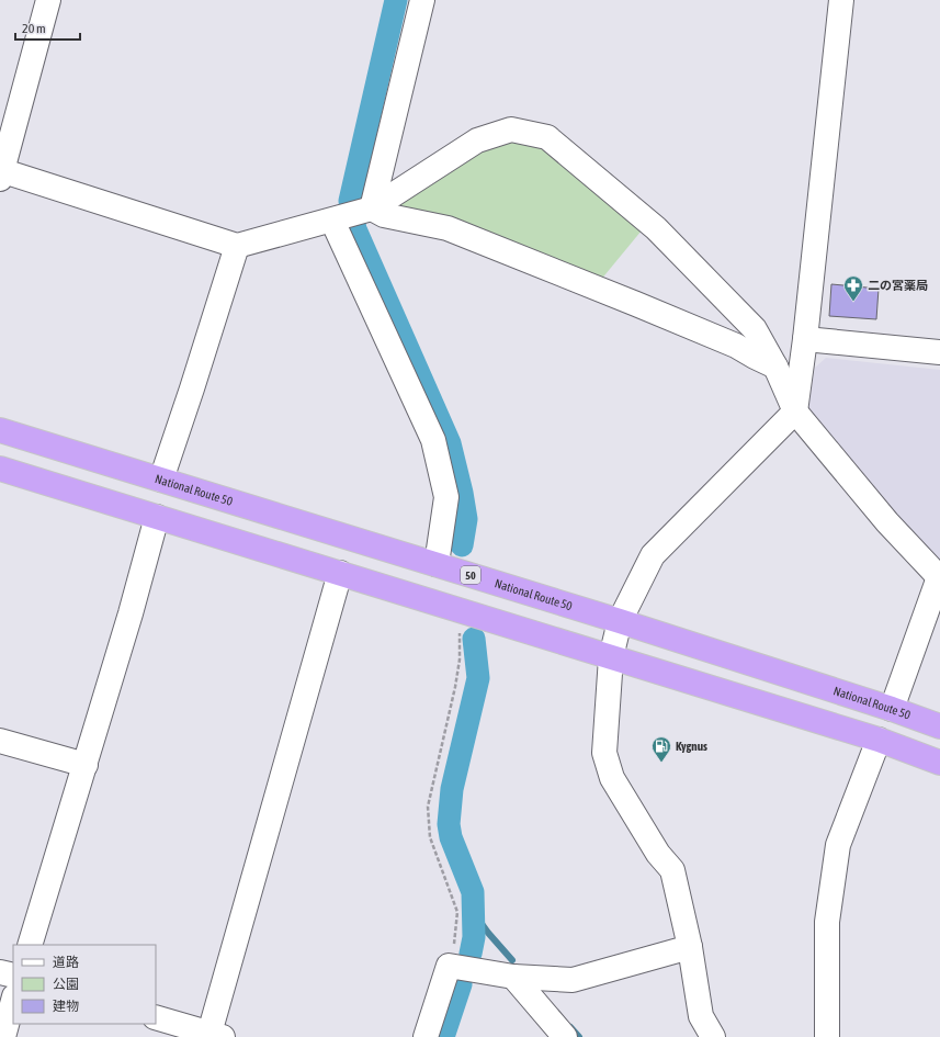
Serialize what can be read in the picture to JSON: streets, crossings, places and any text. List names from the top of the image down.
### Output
{
  "streets": {
    "highway": ["National Route 50", "50"]
  },
  "places": {
    "pharmacy": ["二の宮薬局"],
    "fuel station": ["Kygnus"]
  },
  "legend": ["道路", "公園", "建物"],
  "scale_bar": "20 m"
}
